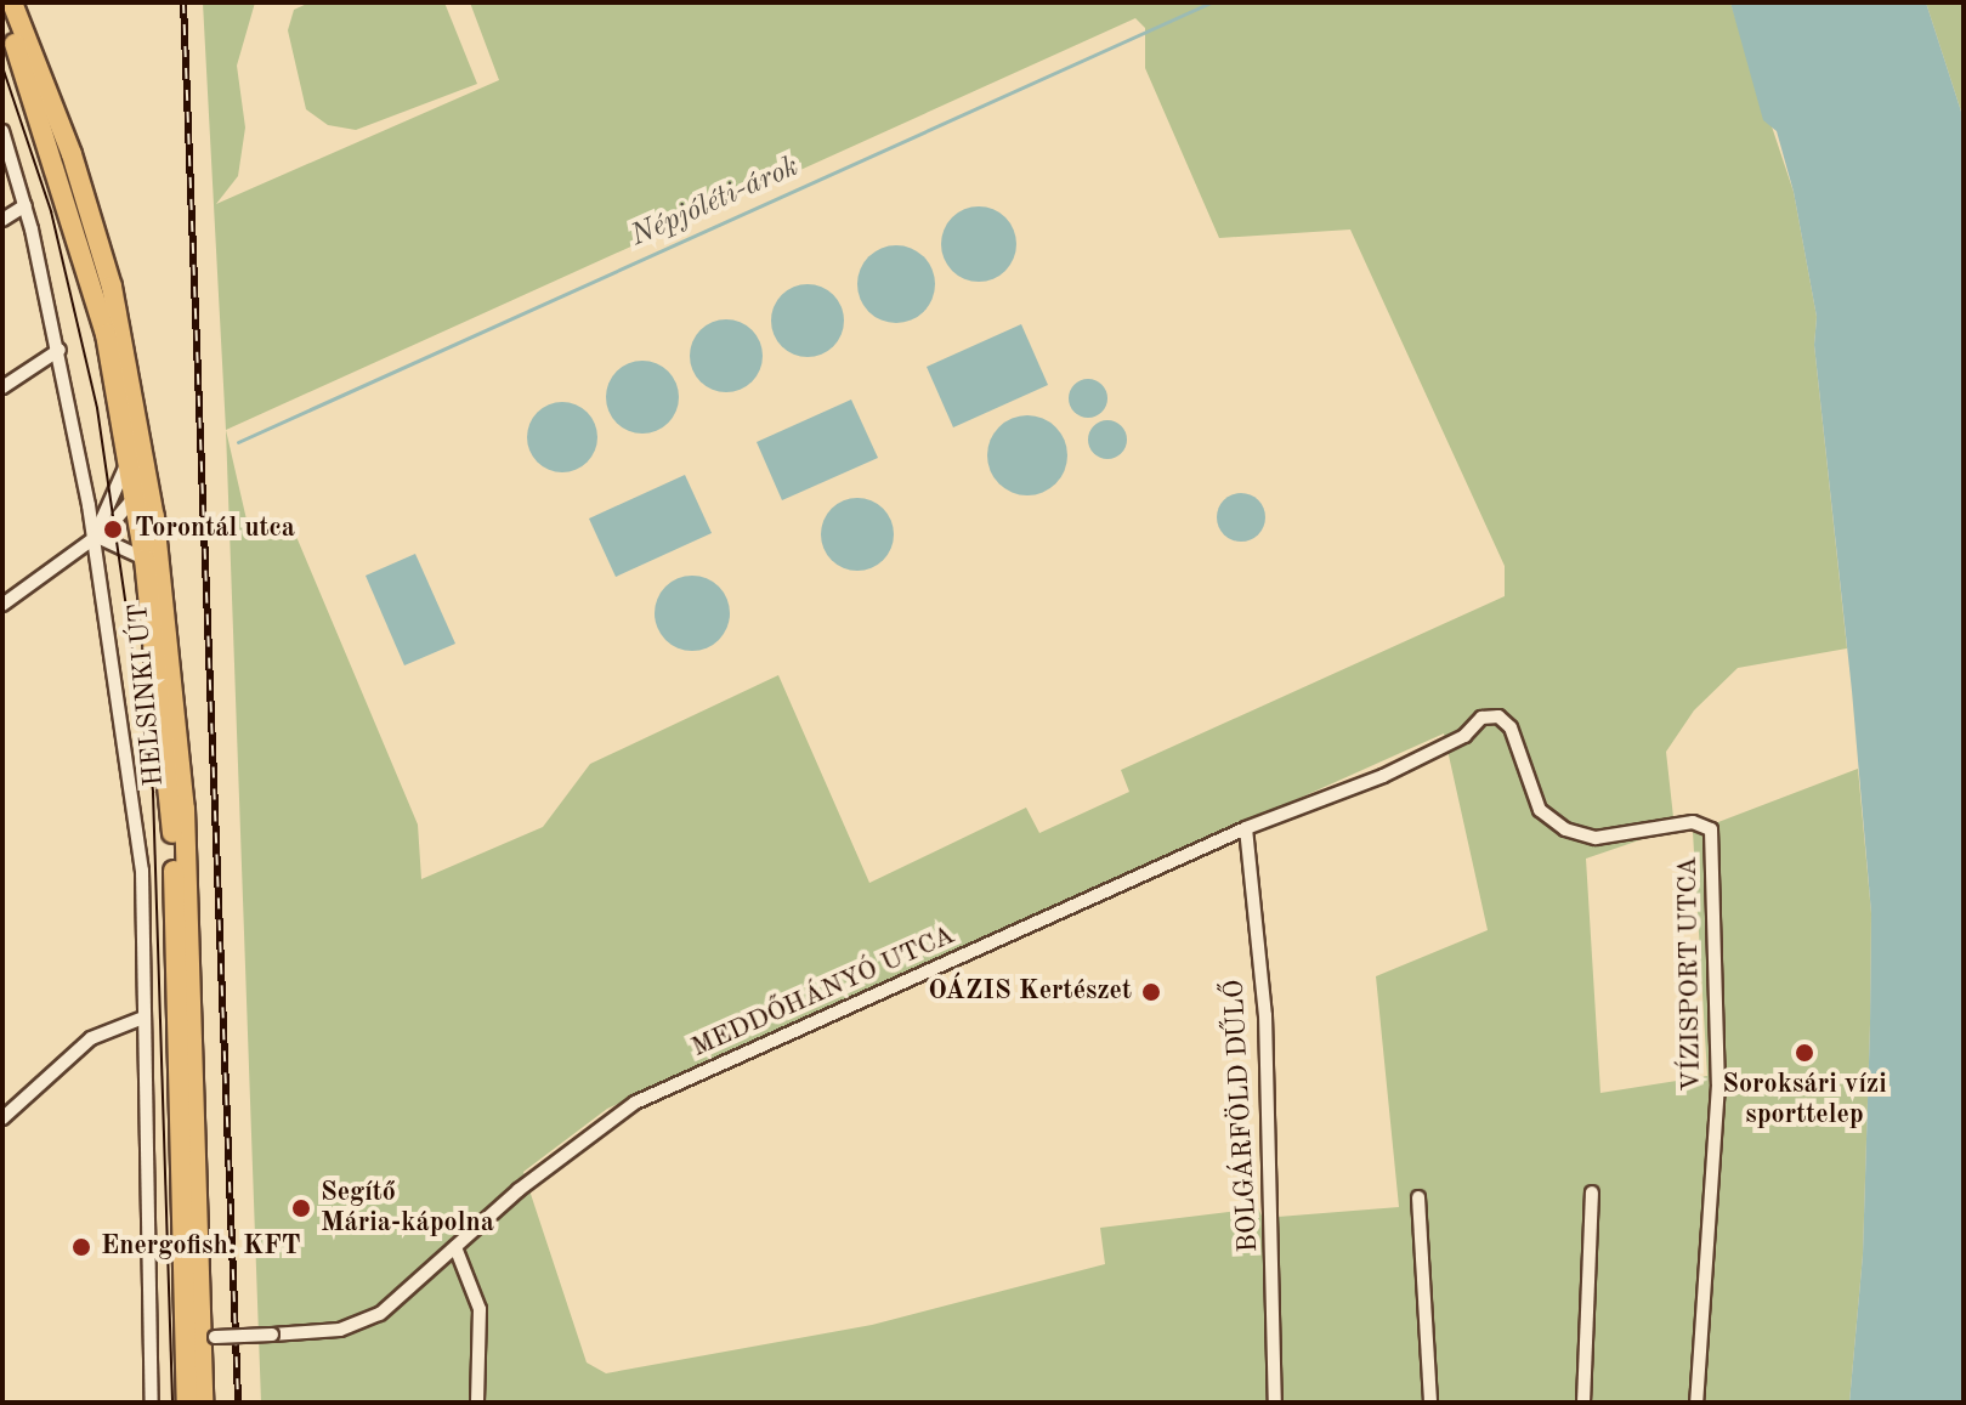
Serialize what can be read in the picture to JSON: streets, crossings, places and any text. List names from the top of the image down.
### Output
{
  "streets": {
    "main road": ["HELSINKI ÚT"],
    "street": ["VÍZISPORT UTCA", "MEDDŐHÁNYÓ UTCA", "BOLGÁRFÖLD DŰLŐ"]
  },
  "crossings": [
    ["HELSINKI ÚT", "MEDDŐHÁNYÓ UTCA"],
    ["VÍZISPORT UTCA", "MEDDŐHÁNYÓ UTCA"],
    ["MEDDŐHÁNYÓ UTCA", "BOLGÁRFÖLD DŰLŐ"]
  ],
  "water": ["Népjóléti-árok"],
  "places": [
    "Torontál utca",
    "OÁZIS Kertészet",
    "Soroksári vízi sporttelep",
    "Segítő Mária-kápolna",
    "Energofish. KFT"
  ]
}
